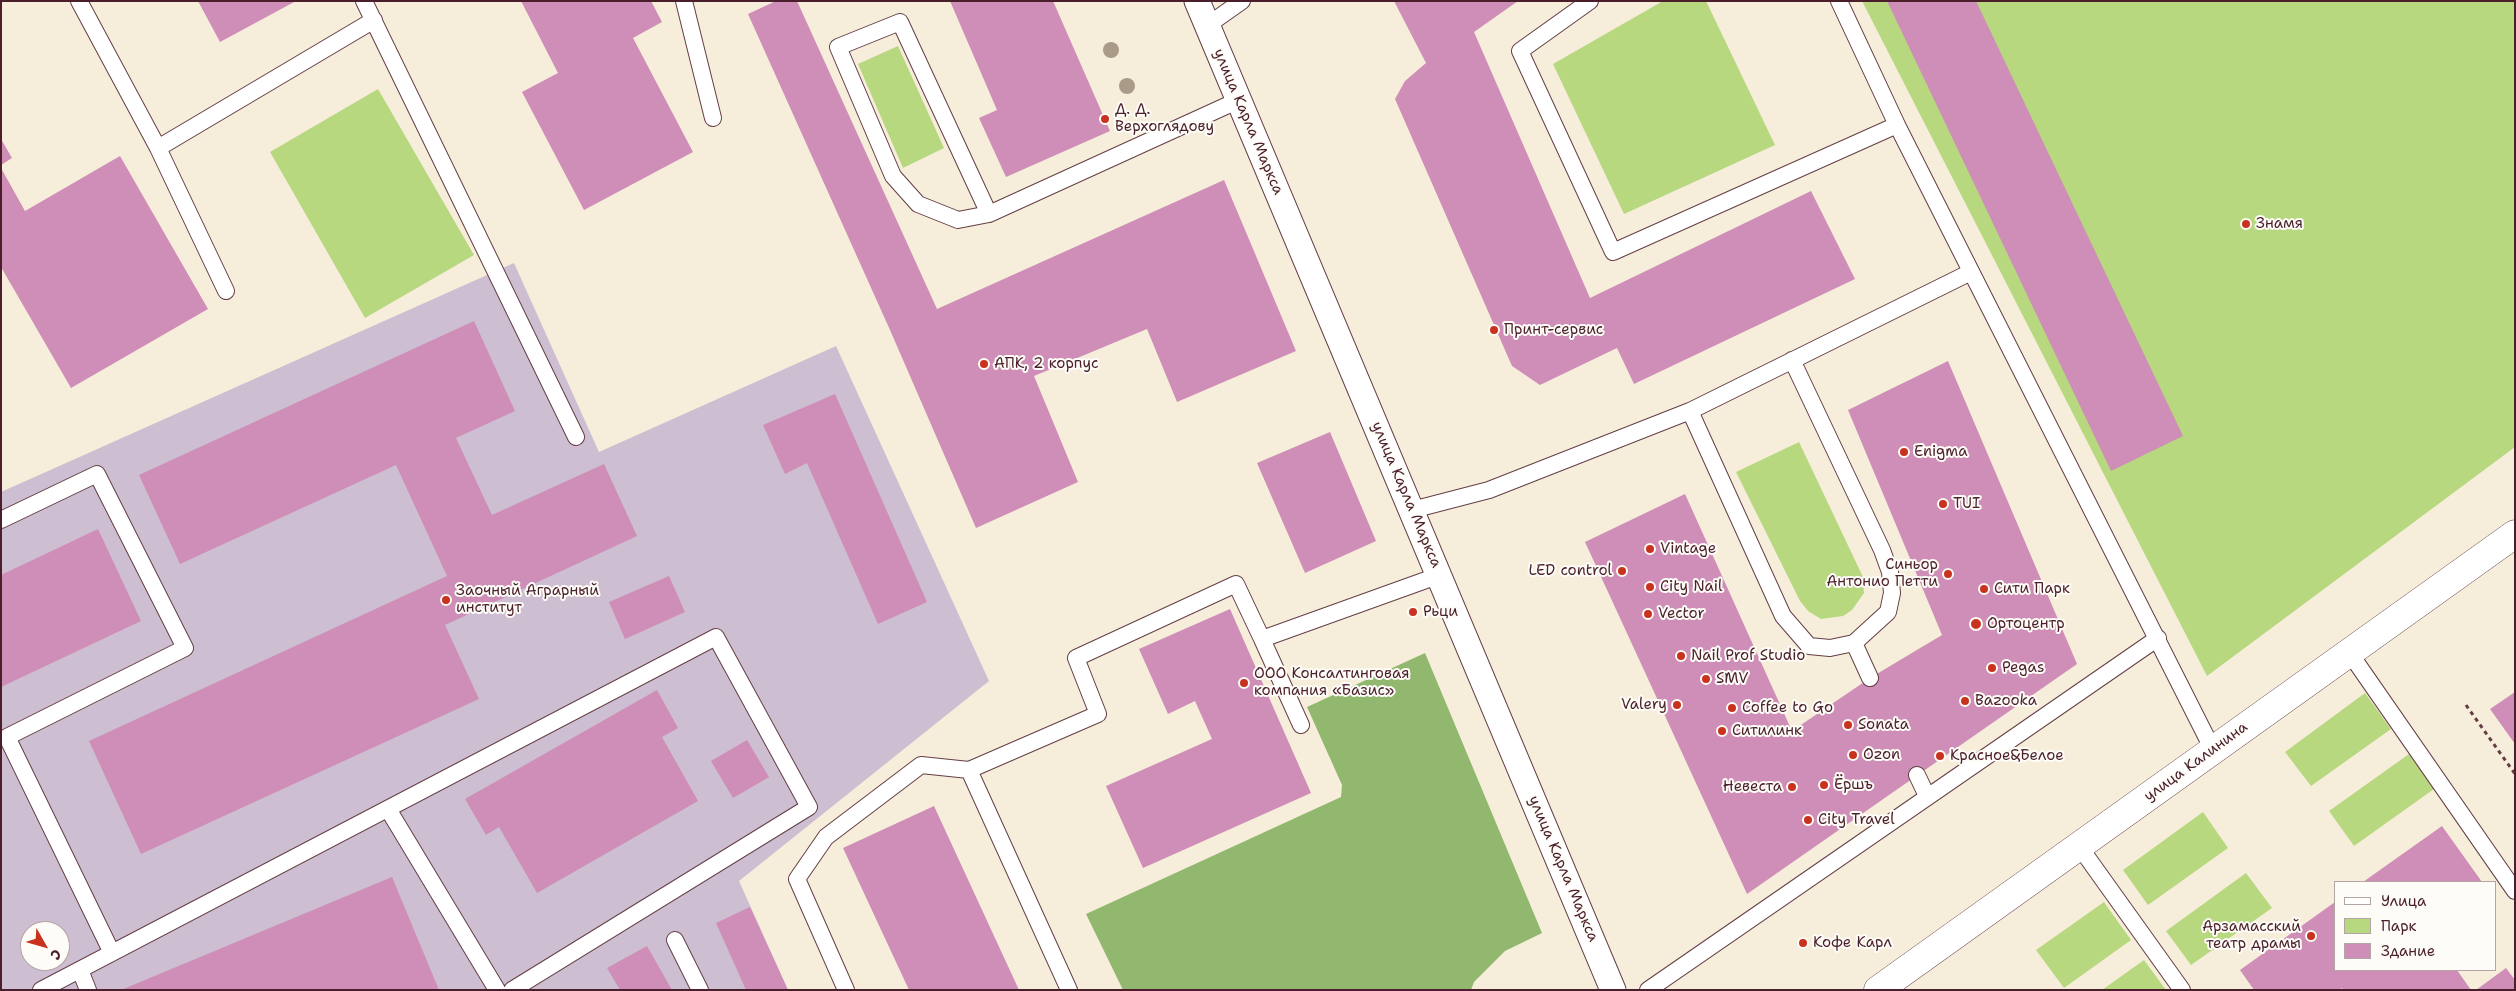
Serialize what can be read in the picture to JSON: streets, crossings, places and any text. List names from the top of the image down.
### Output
{
  "streets": {
    "street": ["улица Карла Маркса", "улица Калинина"]
  },
  "places": [
    "Д. Д. Верхоглядову",
    "Знамя",
    "Принт-сервис",
    "АПК, 2 корпус",
    "Enigma",
    "TUI",
    "Vintage",
    "LED control",
    "Синьор Антонио Петти",
    "City Nail",
    "Сити Парк",
    "Заочный Аграрный институт",
    "Рьци",
    "Vector",
    "Ортоцентр",
    "Nail Prof Studio",
    "Pegas",
    "SMV",
    "ООО Консалтинговая компания «Базис»",
    "Bazooka",
    "Valery",
    "Coffee to Go",
    "Sonata",
    "Ситилинк",
    "Ozon",
    "Красное&Белое",
    "Ёршъ",
    "Невеста",
    "City Travel",
    "Арзамасский театр драмы",
    "Кофе Карл"
  ],
  "legend": ["Улица", "Парк", "Здание"],
  "north": "bottom right"
}
